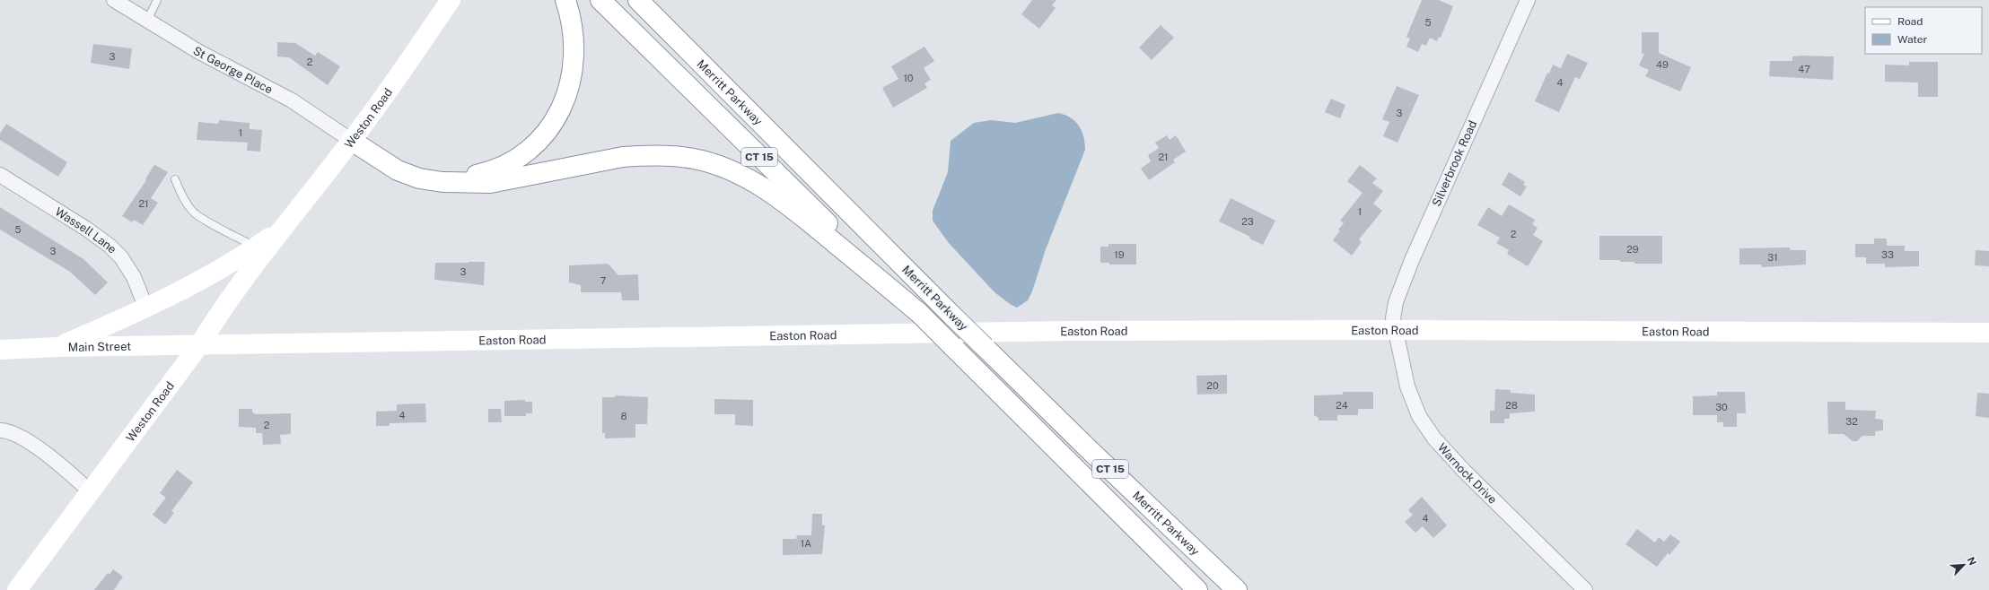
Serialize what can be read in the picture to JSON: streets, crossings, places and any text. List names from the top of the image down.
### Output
{
  "streets": {
    "main road": [
      "Merritt Parkway",
      "Weston Road",
      "CT 15",
      "Easton Road",
      "Main Street"
    ],
    "street": [
      "St George Place",
      "Silverbrook Road",
      "Wassell Lane",
      "Warnock Drive"
    ]
  },
  "crossings": [
    ["St George Place", "Weston Road"],
    ["Weston Road", "Wassell Lane"],
    ["Weston Road", "Easton Road"],
    ["Weston Road", "Main Street"],
    ["Silverbrook Road", "Easton Road"],
    ["Silverbrook Road", "Warnock Drive"],
    ["Easton Road", "Main Street"],
    ["Easton Road", "Warnock Drive"]
  ],
  "house_numbers": [
    "5",
    "3",
    "2",
    "49",
    "47",
    "10",
    "4",
    "3",
    "1",
    "21",
    "21",
    "1",
    "23",
    "5",
    "2",
    "29",
    "3",
    "19",
    "33",
    "31",
    "3",
    "7",
    "20",
    "24",
    "28",
    "30",
    "4",
    "8",
    "32",
    "2",
    "4",
    "1A"
  ],
  "legend": ["Road", "Water"],
  "north": "top right"
}
